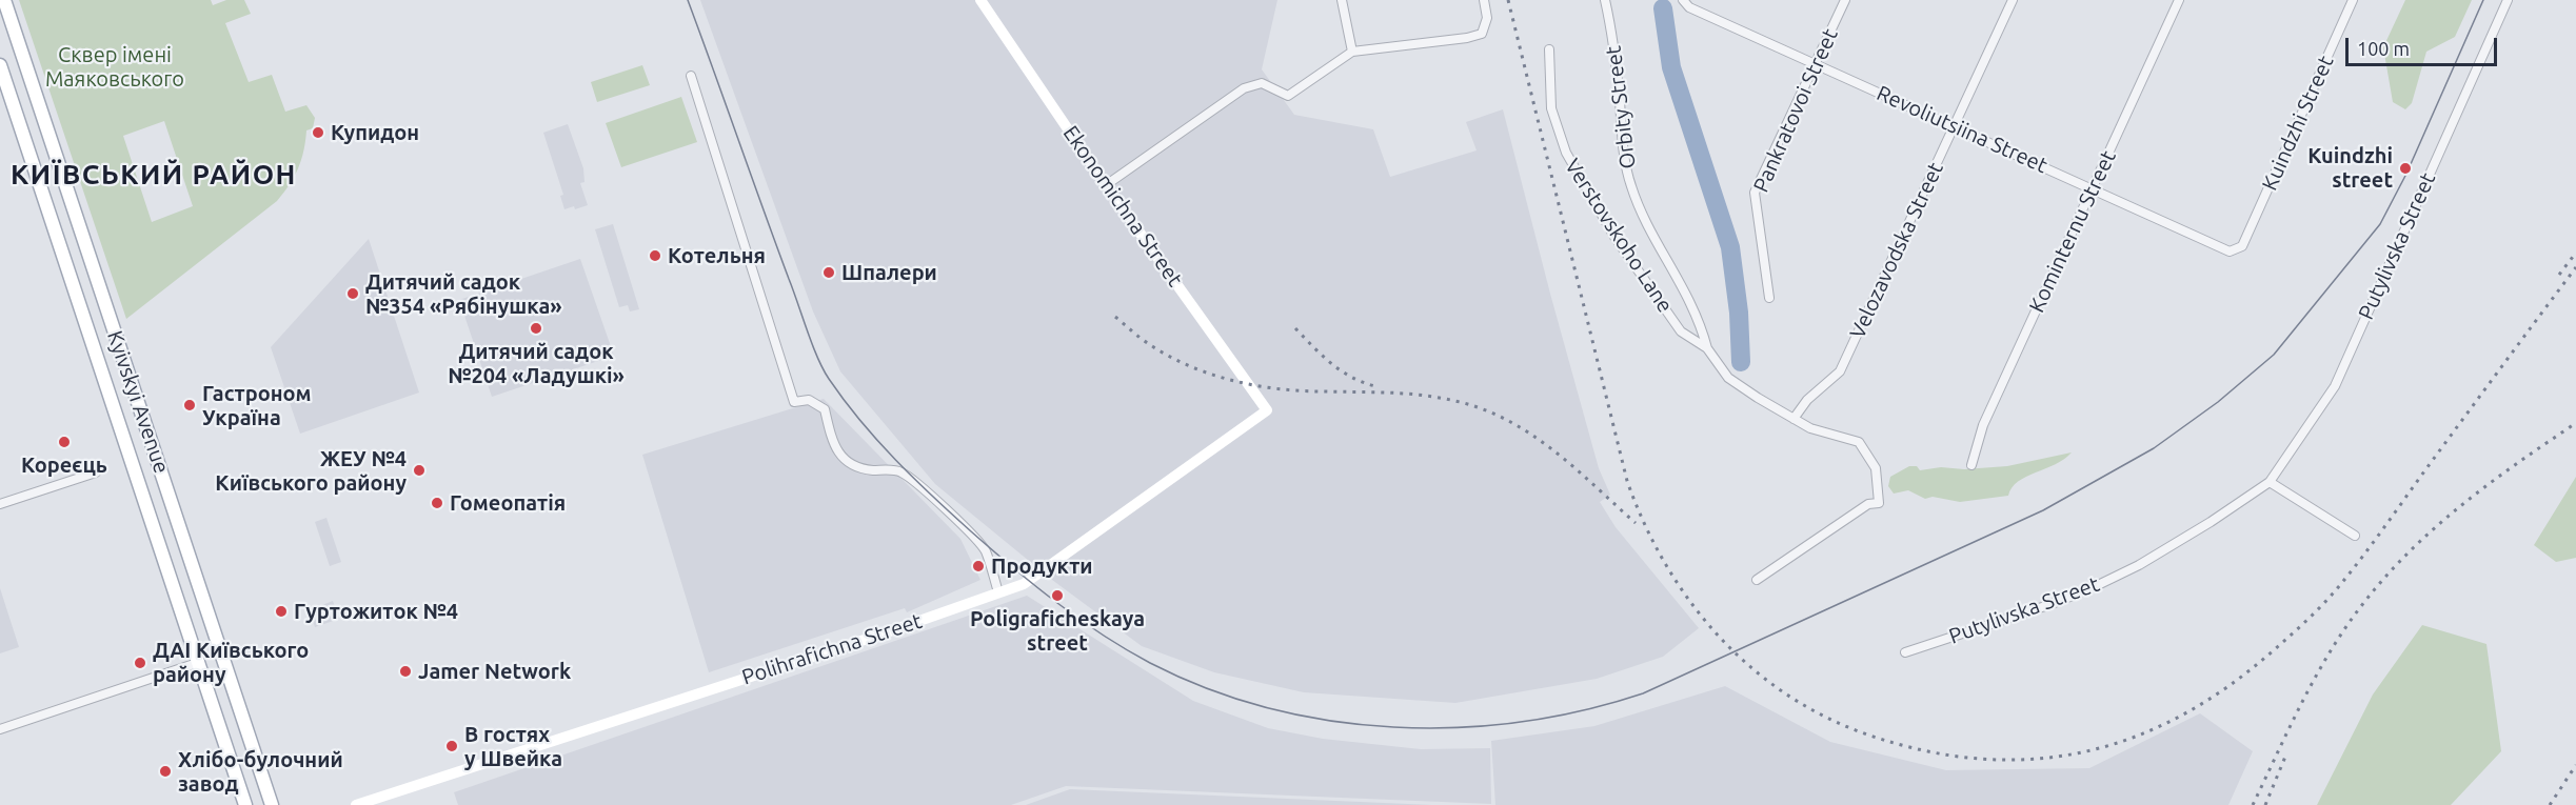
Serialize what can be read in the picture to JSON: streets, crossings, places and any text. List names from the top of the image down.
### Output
{
  "streets": {
    "main road": ["Kyivskyi Avenue"],
    "street": [
      "Orbity Street",
      "Pankratovoi Street",
      "Kuindzhi Street",
      "Revoliutsiina Street",
      "Ekonomichna Street",
      "Kominternu Street",
      "Verstovskoho Lane",
      "Putylivska Street",
      "Velozavodska Street",
      "Polihrafichna Street"
    ]
  },
  "crossings": [
    ["Orbity Street", "Verstovskoho Lane"],
    ["Pankratovoi Street", "Revoliutsiina Street"],
    ["Kuindzhi Street", "Revoliutsiina Street"],
    ["Revoliutsiina Street", "Kominternu Street"],
    ["Revoliutsiina Street", "Velozavodska Street"],
    ["Ekonomichna Street", "Polihrafichna Street"],
    ["Verstovskoho Lane", "Velozavodska Street"]
  ],
  "districts": ["КИЇВСЬКИЙ РАЙОН"],
  "parks": ["Сквер імені Маяковського"],
  "places": [
    "Купидон",
    "Kuindzhi street",
    "Котельня",
    "Шпалери",
    "Дитячий садок №354 «Рябінушка»",
    "Дитячий садок №204 «Ладушкі»",
    "Гастроном Україна",
    "Кореєць",
    "ЖЕУ №4 Київського району",
    "Гомеопатія",
    "Продукти",
    "Poligraficheskaya street",
    "Гуртожиток №4",
    "ДАІ Київського району",
    "Jamer Network",
    "В гостях у Швейка",
    "Хлібо-булочний завод"
  ],
  "scale_bar": "100 m"
}
